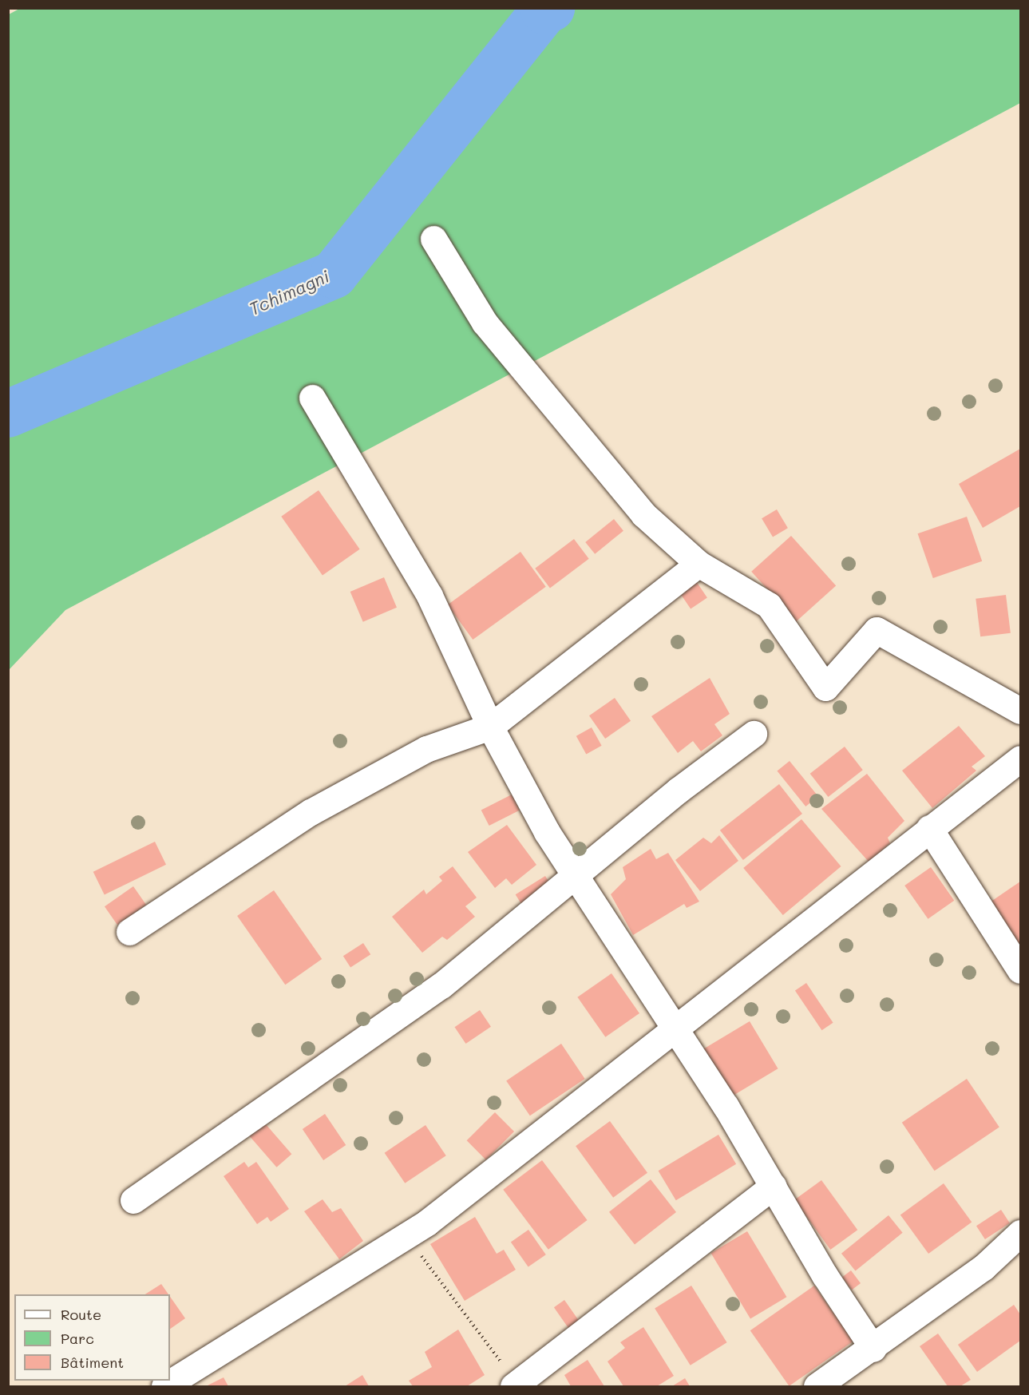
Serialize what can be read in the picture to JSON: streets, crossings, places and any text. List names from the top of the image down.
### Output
{
  "water": ["Tchimagni"],
  "legend": ["Route", "Parc", "Bâtiment"]
}
